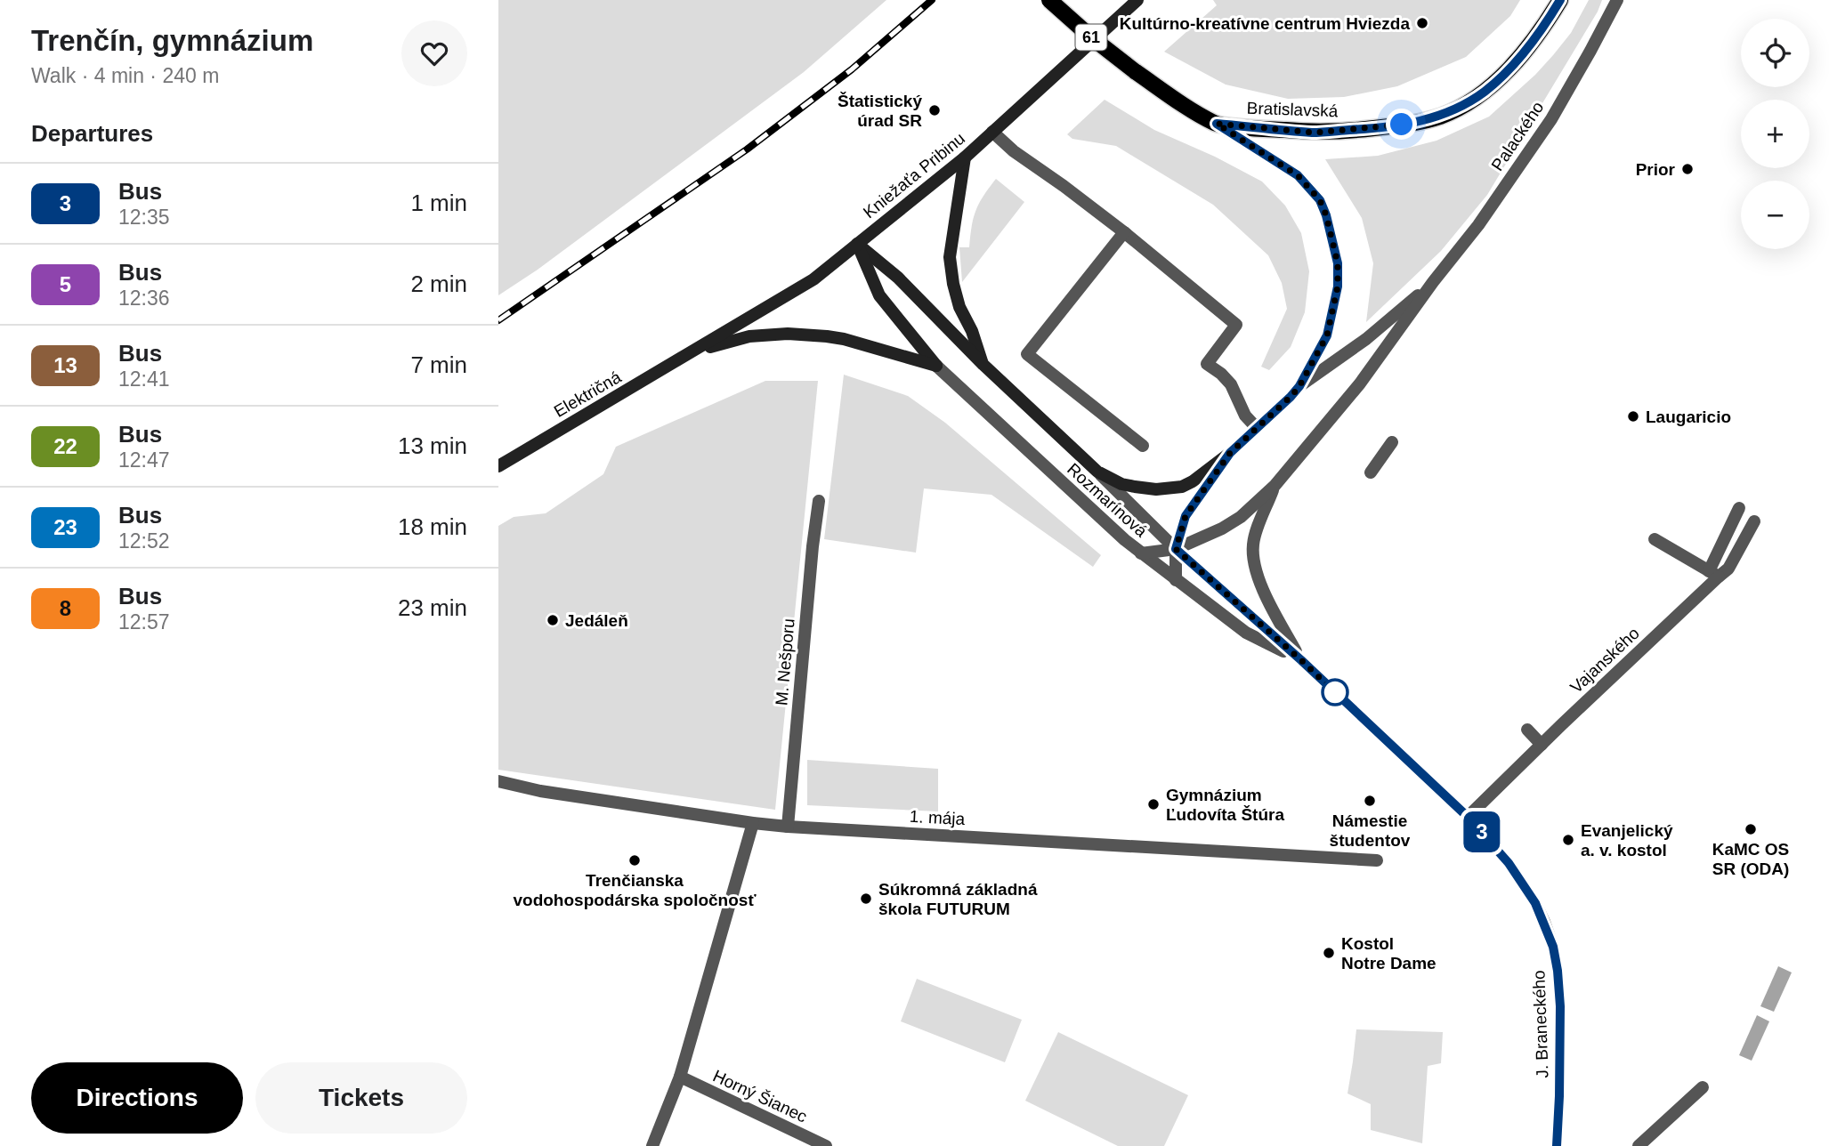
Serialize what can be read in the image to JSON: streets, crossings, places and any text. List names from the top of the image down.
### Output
{
  "streets": {
    "main road": [
      "61",
      "Bratislavská",
      "Kniežaťa Pribinu",
      "Električná"
    ],
    "street": [
      "Palackého",
      "Rozmarínová",
      "Vajanského",
      "M. Nešporu",
      "1. mája",
      "J. Braneckého",
      "Horný Šianec"
    ]
  },
  "crossings": [
    ["Palackého", "Rozmarínová"],
    ["Kniežaťa Pribinu", "Električná"],
    ["Rozmarínová", "Vajanského"],
    ["Rozmarínová", "J. Braneckého"],
    ["Vajanského", "J. Braneckého"],
    ["M. Nešporu", "1. mája"]
  ],
  "places": [
    "Kultúrno-kreatívne centrum Hviezda",
    "Štatistický úrad SR",
    "Prior",
    "Laugaricio",
    "Jedáleň",
    "Námestie študentov",
    "Gymnázium Ľudovíta Štúra",
    "KaMC OS SR (ODA)",
    "Evanjelický a. v. kostol",
    "Trenčianska vodohospodárska spoločnosť",
    "Súkromná základná škola FUTURUM",
    "Kostol Notre Dame"
  ],
  "lines": ["bus line 3"],
  "page": {
    "heading": [
      ["Trenčín, gymnázium", "Walk · 4 min · 240 m"],
      "Departures"
    ],
    "on_map": "3",
    "map_buttons": ["+", "−"],
    "list": [
      {
        "mark": "3",
        "name": "Bus",
        "note": "12:35",
        "value": "1 min"
      },
      {
        "mark": "5",
        "name": "Bus",
        "note": "12:36",
        "value": "2 min"
      },
      {
        "mark": "13",
        "name": "Bus",
        "note": "12:41",
        "value": "7 min"
      },
      {
        "mark": "22",
        "name": "Bus",
        "note": "12:47",
        "value": "13 min"
      },
      {
        "mark": "23",
        "name": "Bus",
        "note": "12:52",
        "value": "18 min"
      },
      {
        "mark": "8",
        "name": "Bus",
        "note": "12:57",
        "value": "23 min"
      }
    ],
    "buttons": ["Directions", "Tickets"]
  }
}
